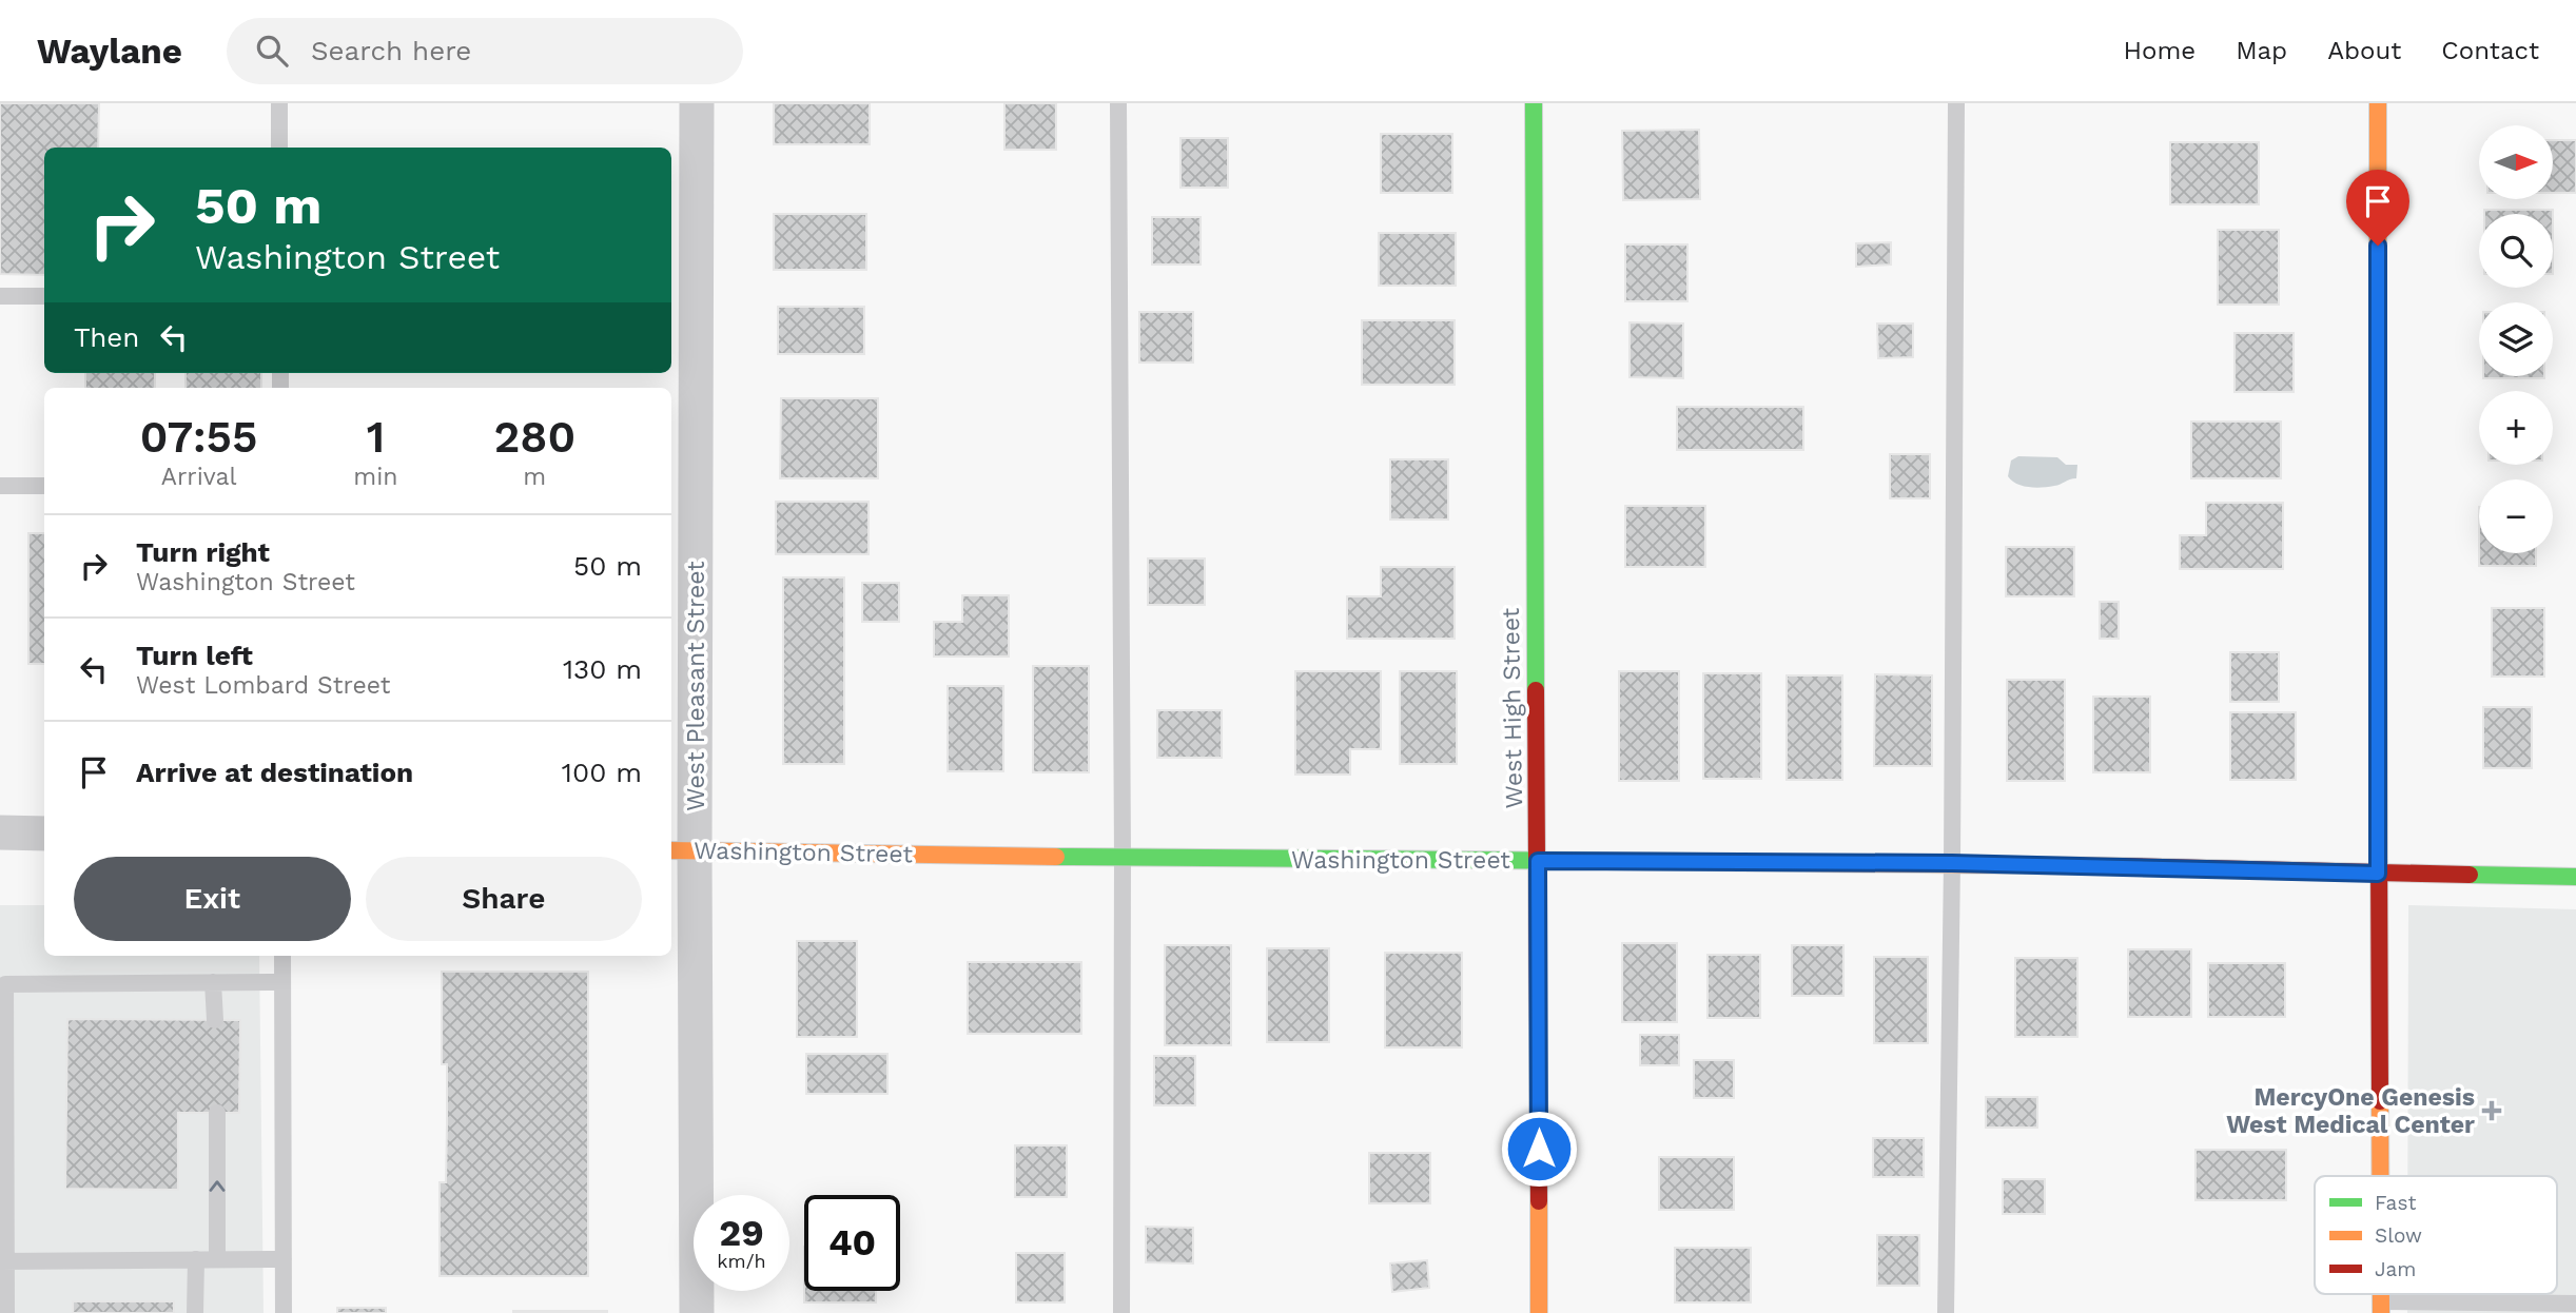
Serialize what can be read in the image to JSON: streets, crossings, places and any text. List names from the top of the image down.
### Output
{
  "streets": {
    "street": ["West Pleasant Street", "West High Street", "Washington Street"]
  },
  "crossings": [
    ["West Pleasant Street", "Washington Street"],
    ["West High Street", "Washington Street"]
  ],
  "places": {
    "health": ["MercyOne Genesis West Medical Center"]
  },
  "legend": ["Fast", "Slow", "Jam"],
  "north": "right",
  "page": {
    "header": "Waylane",
    "search": "Search here",
    "nav": [
      "Home",
      "Map",
      "About",
      "Contact"
    ],
    "map_buttons": ["+", "−"],
    "turn": ["50 m", "Washington Street"],
    "then": "Then",
    "eta": [
      "07:55",
      "Arrival",
      "1",
      "min",
      "280",
      "m"
    ],
    "list": [
      {
        "name": "Turn right",
        "note": "Washington Street",
        "value": "50 m"
      },
      {
        "name": "Turn left",
        "note": "West Lombard Street",
        "value": "130 m"
      },
      {
        "name": "Arrive at destination",
        "value": "100 m"
      }
    ],
    "buttons": ["Exit", "Share"],
    "speed": "29 km/h",
    "limit": "40"
  }
}
